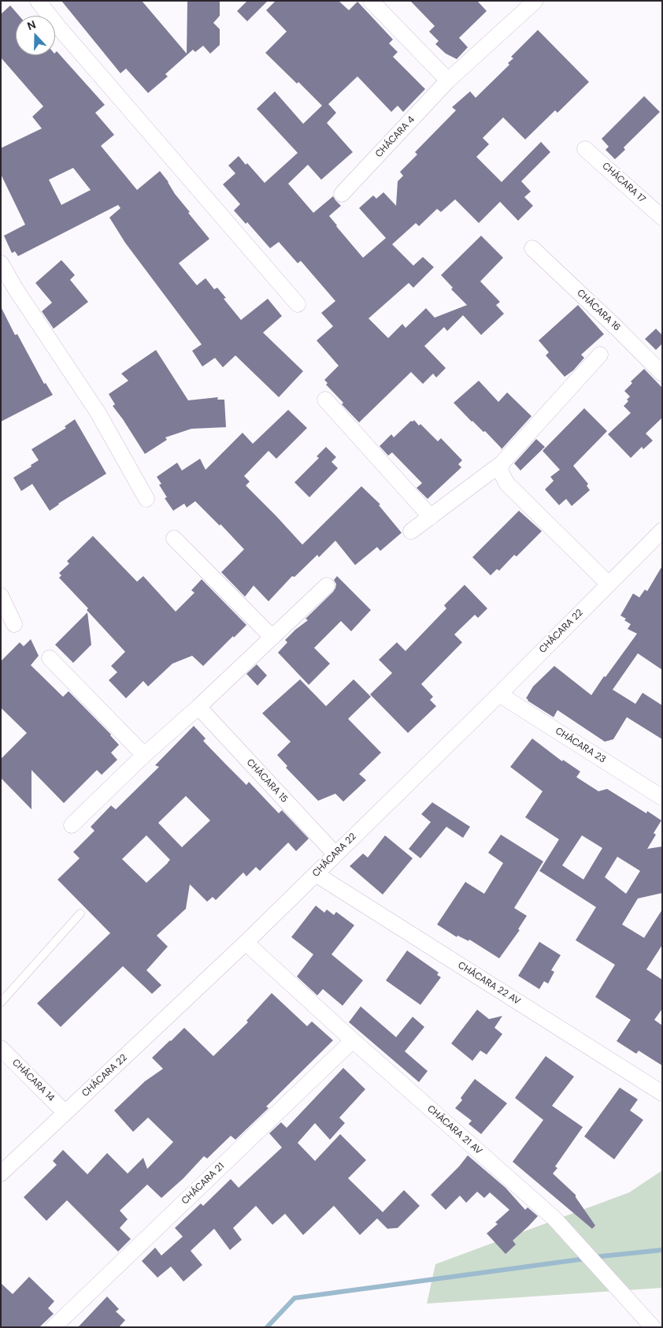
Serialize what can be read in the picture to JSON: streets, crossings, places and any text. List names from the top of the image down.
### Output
{
  "streets": {
    "street": [
      "CHÁCARA 4",
      "CHÁCARA 17",
      "CHÁCARA 16",
      "CHÁCARA 22",
      "CHÁCARA 23",
      "CHÁCARA 15",
      "CHÁCARA 22 AV",
      "CHÁCARA 14",
      "CHÁCARA 21 AV",
      "CHÁCARA 21"
    ]
  },
  "crossings": [
    ["CHÁCARA 22", "CHÁCARA 23"],
    ["CHÁCARA 22", "CHÁCARA 15"],
    ["CHÁCARA 22", "CHÁCARA 22 AV"],
    ["CHÁCARA 22", "CHÁCARA 14"],
    ["CHÁCARA 22", "CHÁCARA 21 AV"],
    ["CHÁCARA 21 AV", "CHÁCARA 21"]
  ],
  "north": "top"
}
